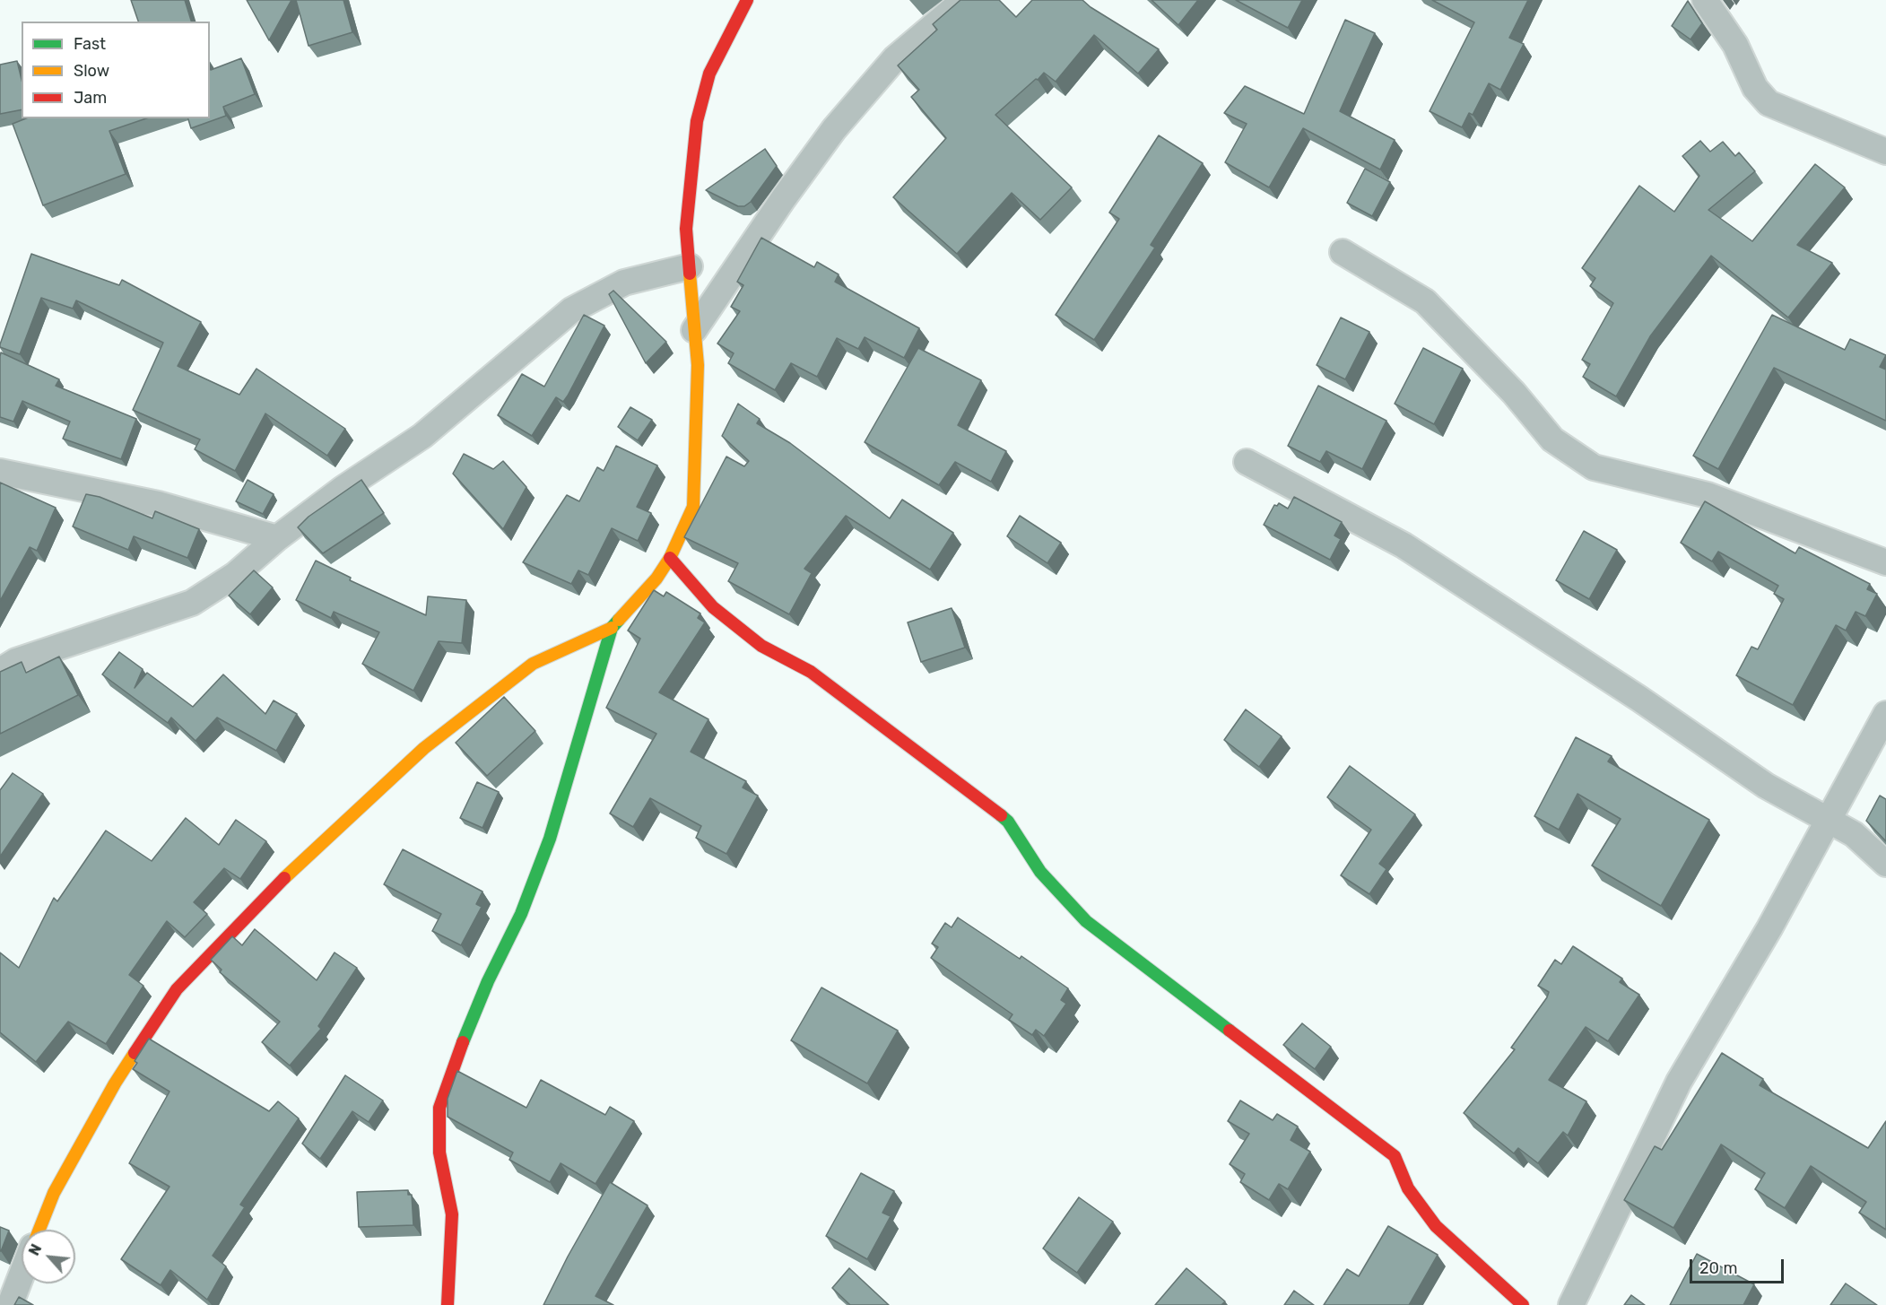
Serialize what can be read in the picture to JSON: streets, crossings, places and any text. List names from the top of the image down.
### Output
{
  "legend": ["Fast", "Slow", "Jam"],
  "scale_bar": "20 m",
  "north": "top left"
}
